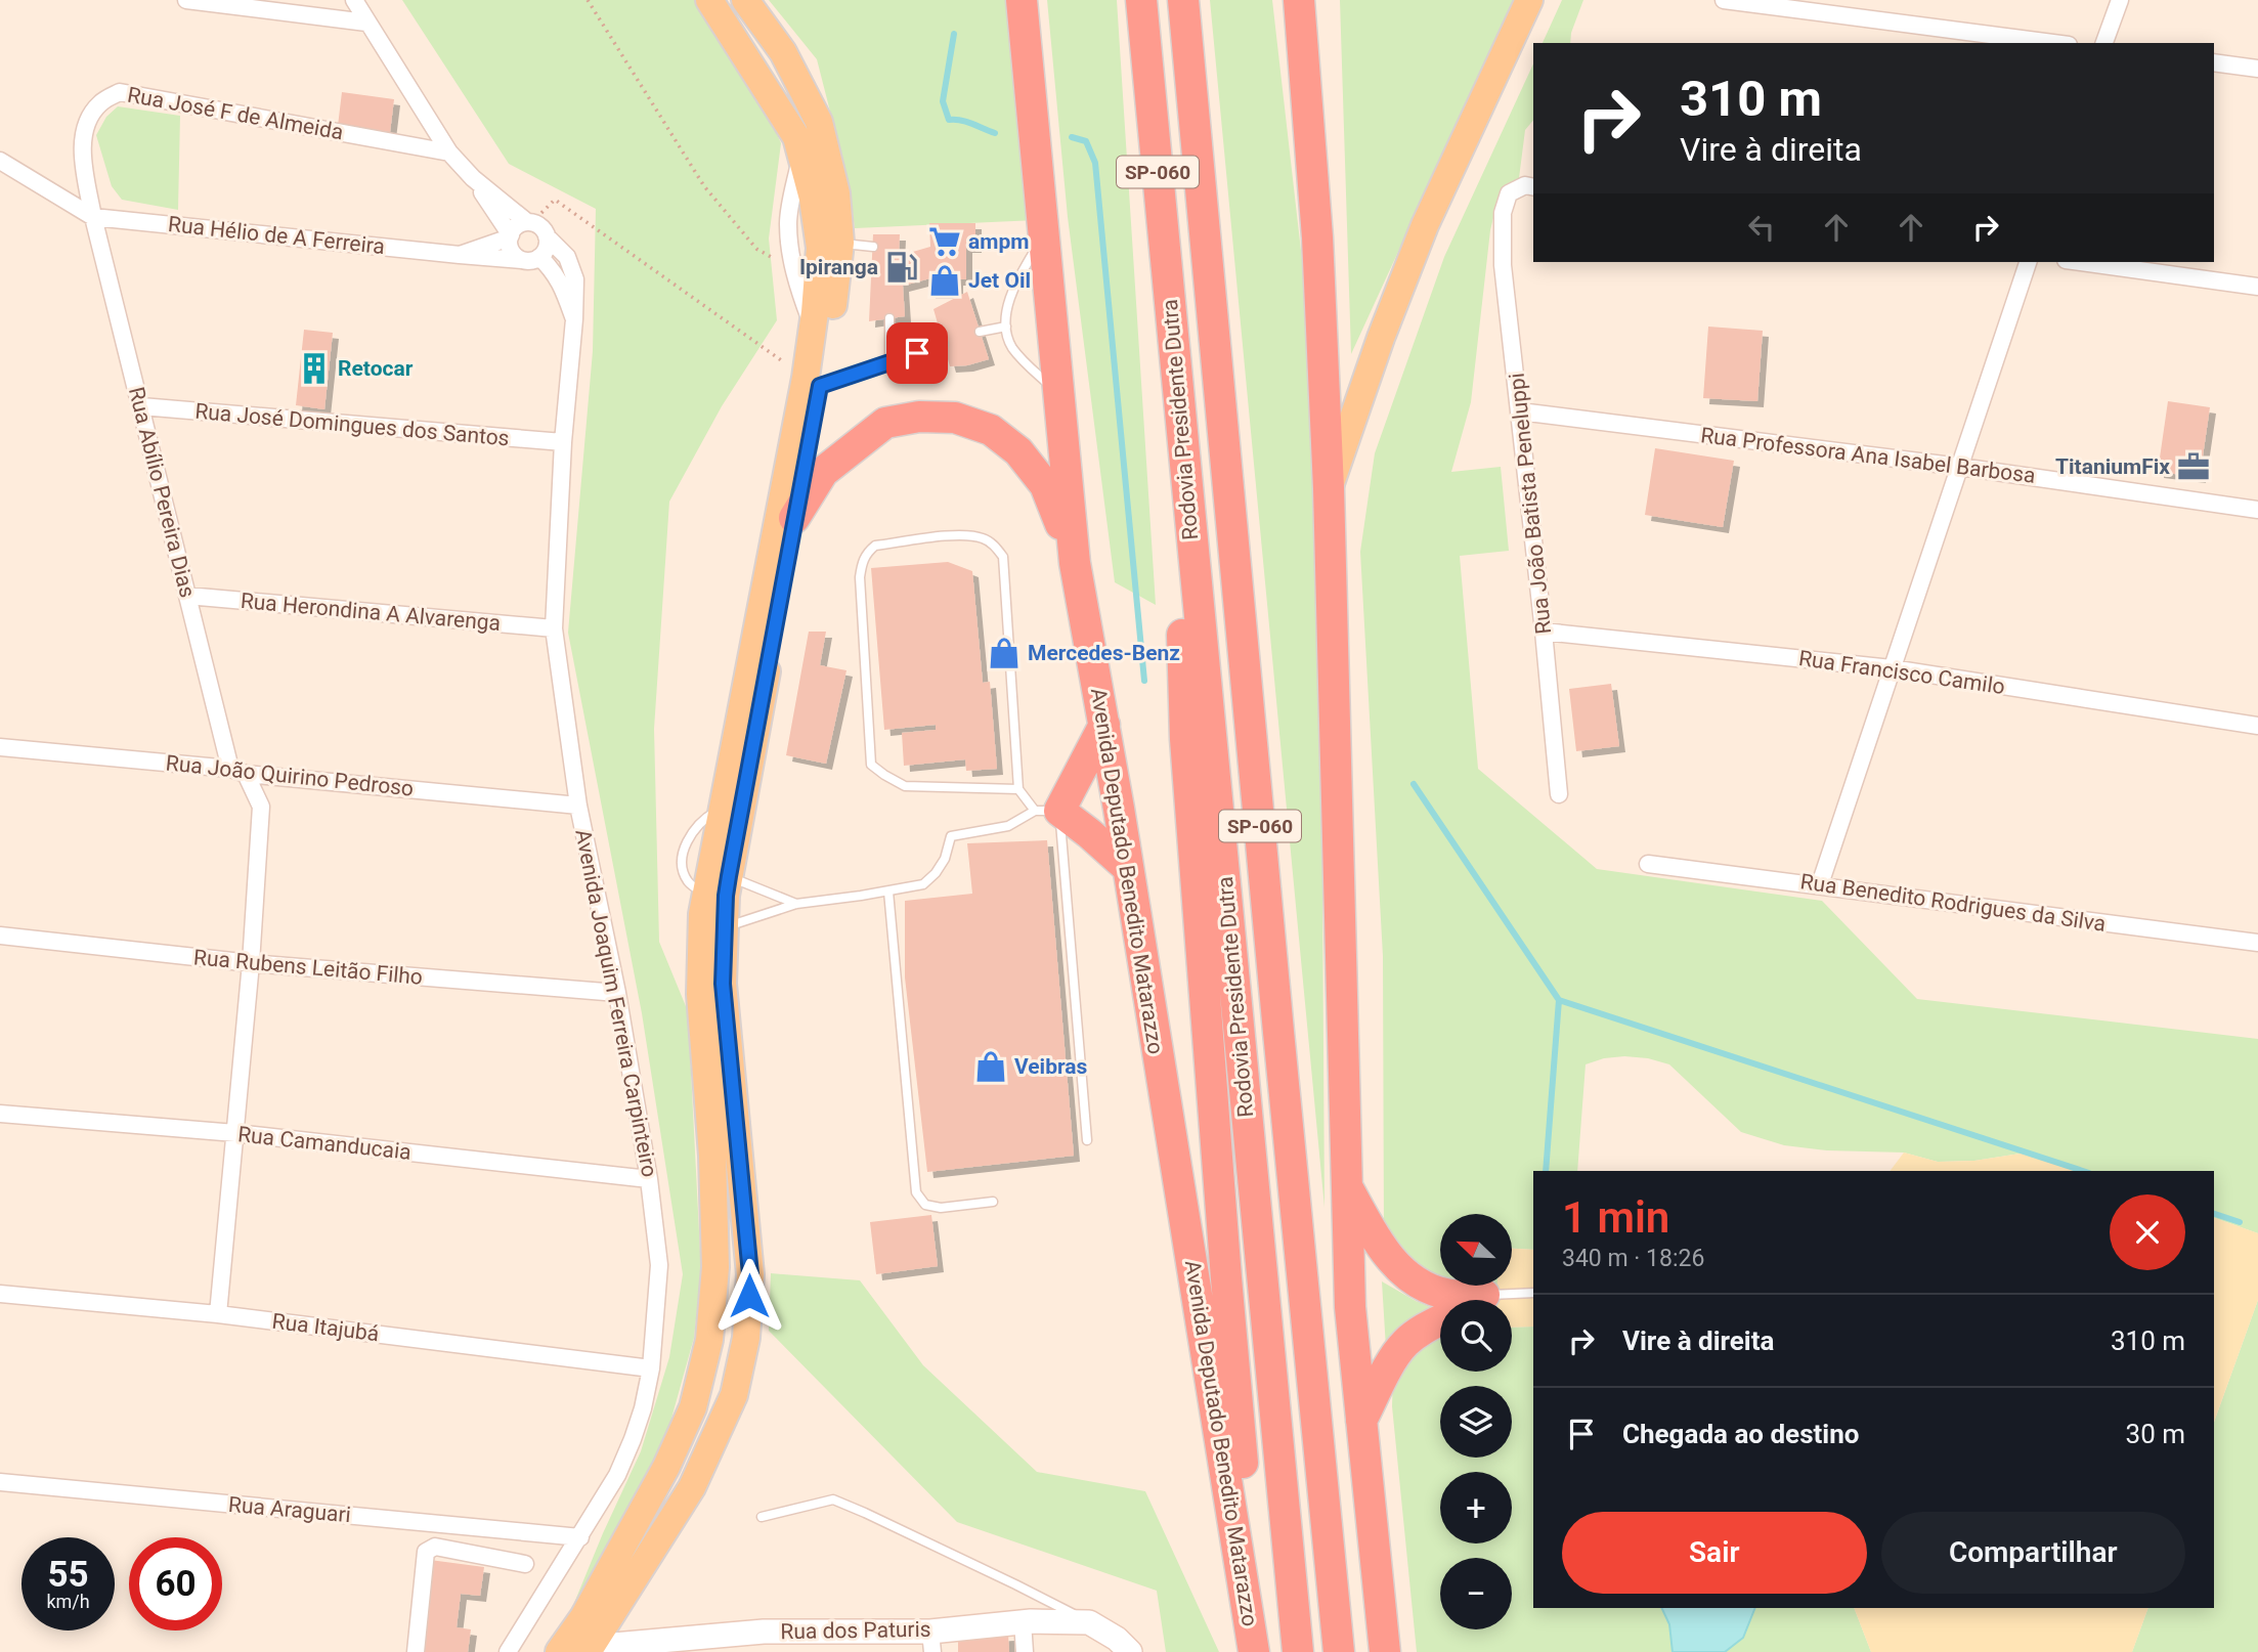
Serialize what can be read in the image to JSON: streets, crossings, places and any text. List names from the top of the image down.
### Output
{
  "streets": {
    "highway": ["SP-060", "Rodovia Presidente Dutra", "Avenida Deputado Benedito Matarazzo"],
    "main road": ["Rua dos Paturis"],
    "street": [
      "Rua José F de Almeida",
      "Rua Hélio de A Ferreira",
      "Rua José Domingues dos Santos",
      "Rua Professora Ana Isabel Barbosa",
      "Rua Abílio Pereira Dias",
      "Rua João Batista Peneluppi",
      "Rua Herondina A Alvarenga",
      "Rua Francisco Camilo",
      "Rua João Quirino Pedroso",
      "Rua Benedito Rodrigues da Silva",
      "Rua Rubens Leitão Filho",
      "Avenida Joaquim Ferreira Carpinteiro",
      "Rua Camanducaia",
      "Rua Itajubá",
      "Rua Araguari"
    ]
  },
  "crossings": [
    ["Rua José F de Almeida", "Rua Hélio de A Ferreira"],
    ["Rua José F de Almeida", "Rua Abílio Pereira Dias"],
    ["Rua Hélio de A Ferreira", "Rua Abílio Pereira Dias"],
    ["Rua Hélio de A Ferreira", "Avenida Joaquim Ferreira Carpinteiro"],
    ["Rua José Domingues dos Santos", "Rua Abílio Pereira Dias"],
    ["Rua José Domingues dos Santos", "Avenida Joaquim Ferreira Carpinteiro"],
    ["Rua Professora Ana Isabel Barbosa", "Rua João Batista Peneluppi"],
    ["Rua Abílio Pereira Dias", "Rua Herondina A Alvarenga"],
    ["Rua Abílio Pereira Dias", "Rua João Quirino Pedroso"],
    ["Rua Abílio Pereira Dias", "Rua Rubens Leitão Filho"],
    ["Rua Abílio Pereira Dias", "Rua Camanducaia"],
    ["Rua Abílio Pereira Dias", "Rua Itajubá"],
    ["Rua João Batista Peneluppi", "Rua Francisco Camilo"],
    ["Rua Herondina A Alvarenga", "Avenida Joaquim Ferreira Carpinteiro"],
    ["Rua João Quirino Pedroso", "Avenida Joaquim Ferreira Carpinteiro"],
    ["Rua Rubens Leitão Filho", "Avenida Joaquim Ferreira Carpinteiro"],
    ["Avenida Joaquim Ferreira Carpinteiro", "Rua Camanducaia"],
    ["Avenida Joaquim Ferreira Carpinteiro", "Rua Itajubá"],
    ["Avenida Joaquim Ferreira Carpinteiro", "Rua Araguari"]
  ],
  "places": {
    "supermarket": ["ampm"],
    "fuel station": ["Ipiranga"],
    "shop": ["Jet Oil", "Mercedes-Benz", "Veibras"],
    "building": ["Retocar"],
    "office": ["TitaniumFix"]
  },
  "north": "top left",
  "page": {
    "turn": ["310 m", "Vire à direita"],
    "heading": ["1 min", "340 m · 18:26"],
    "map_buttons": ["+", "−"],
    "list": [
      {
        "name": "Vire à direita",
        "value": "310 m"
      },
      {
        "name": "Chegada ao destino",
        "value": "30 m"
      }
    ],
    "buttons": ["Sair", "Compartilhar"],
    "speed": "55 km/h",
    "limit": "60"
  }
}
